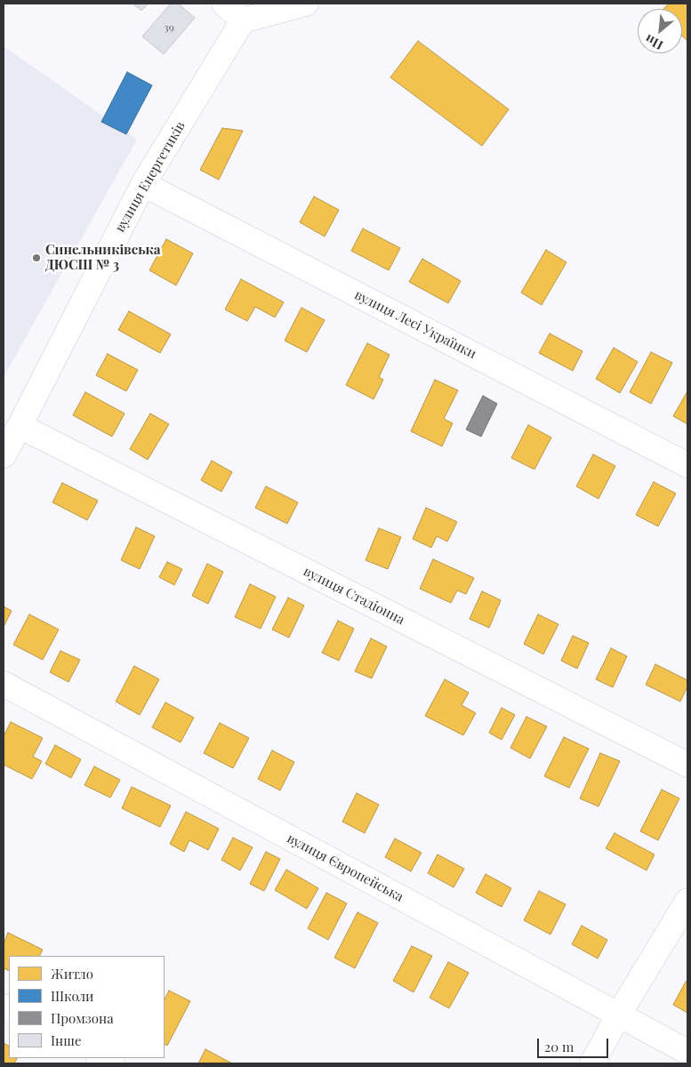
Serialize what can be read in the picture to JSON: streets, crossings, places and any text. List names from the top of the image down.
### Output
{
  "streets": {
    "street": [
      "вулиця Енергетиків",
      "вулиця Лесі Українки",
      "вулиця Стадіонна",
      "вулиця Європейська"
    ]
  },
  "crossings": [
    ["вулиця Енергетиків", "вулиця Лесі Українки"],
    ["вулиця Енергетиків", "вулиця Стадіонна"]
  ],
  "places": ["Синельниківська ДЮСШ № 3"],
  "house_numbers": ["39"],
  "legend": [
    "Житло",
    "Школи",
    "Промзона",
    "Інше"
  ],
  "scale_bar": "20 m",
  "north": "bottom left"
}
